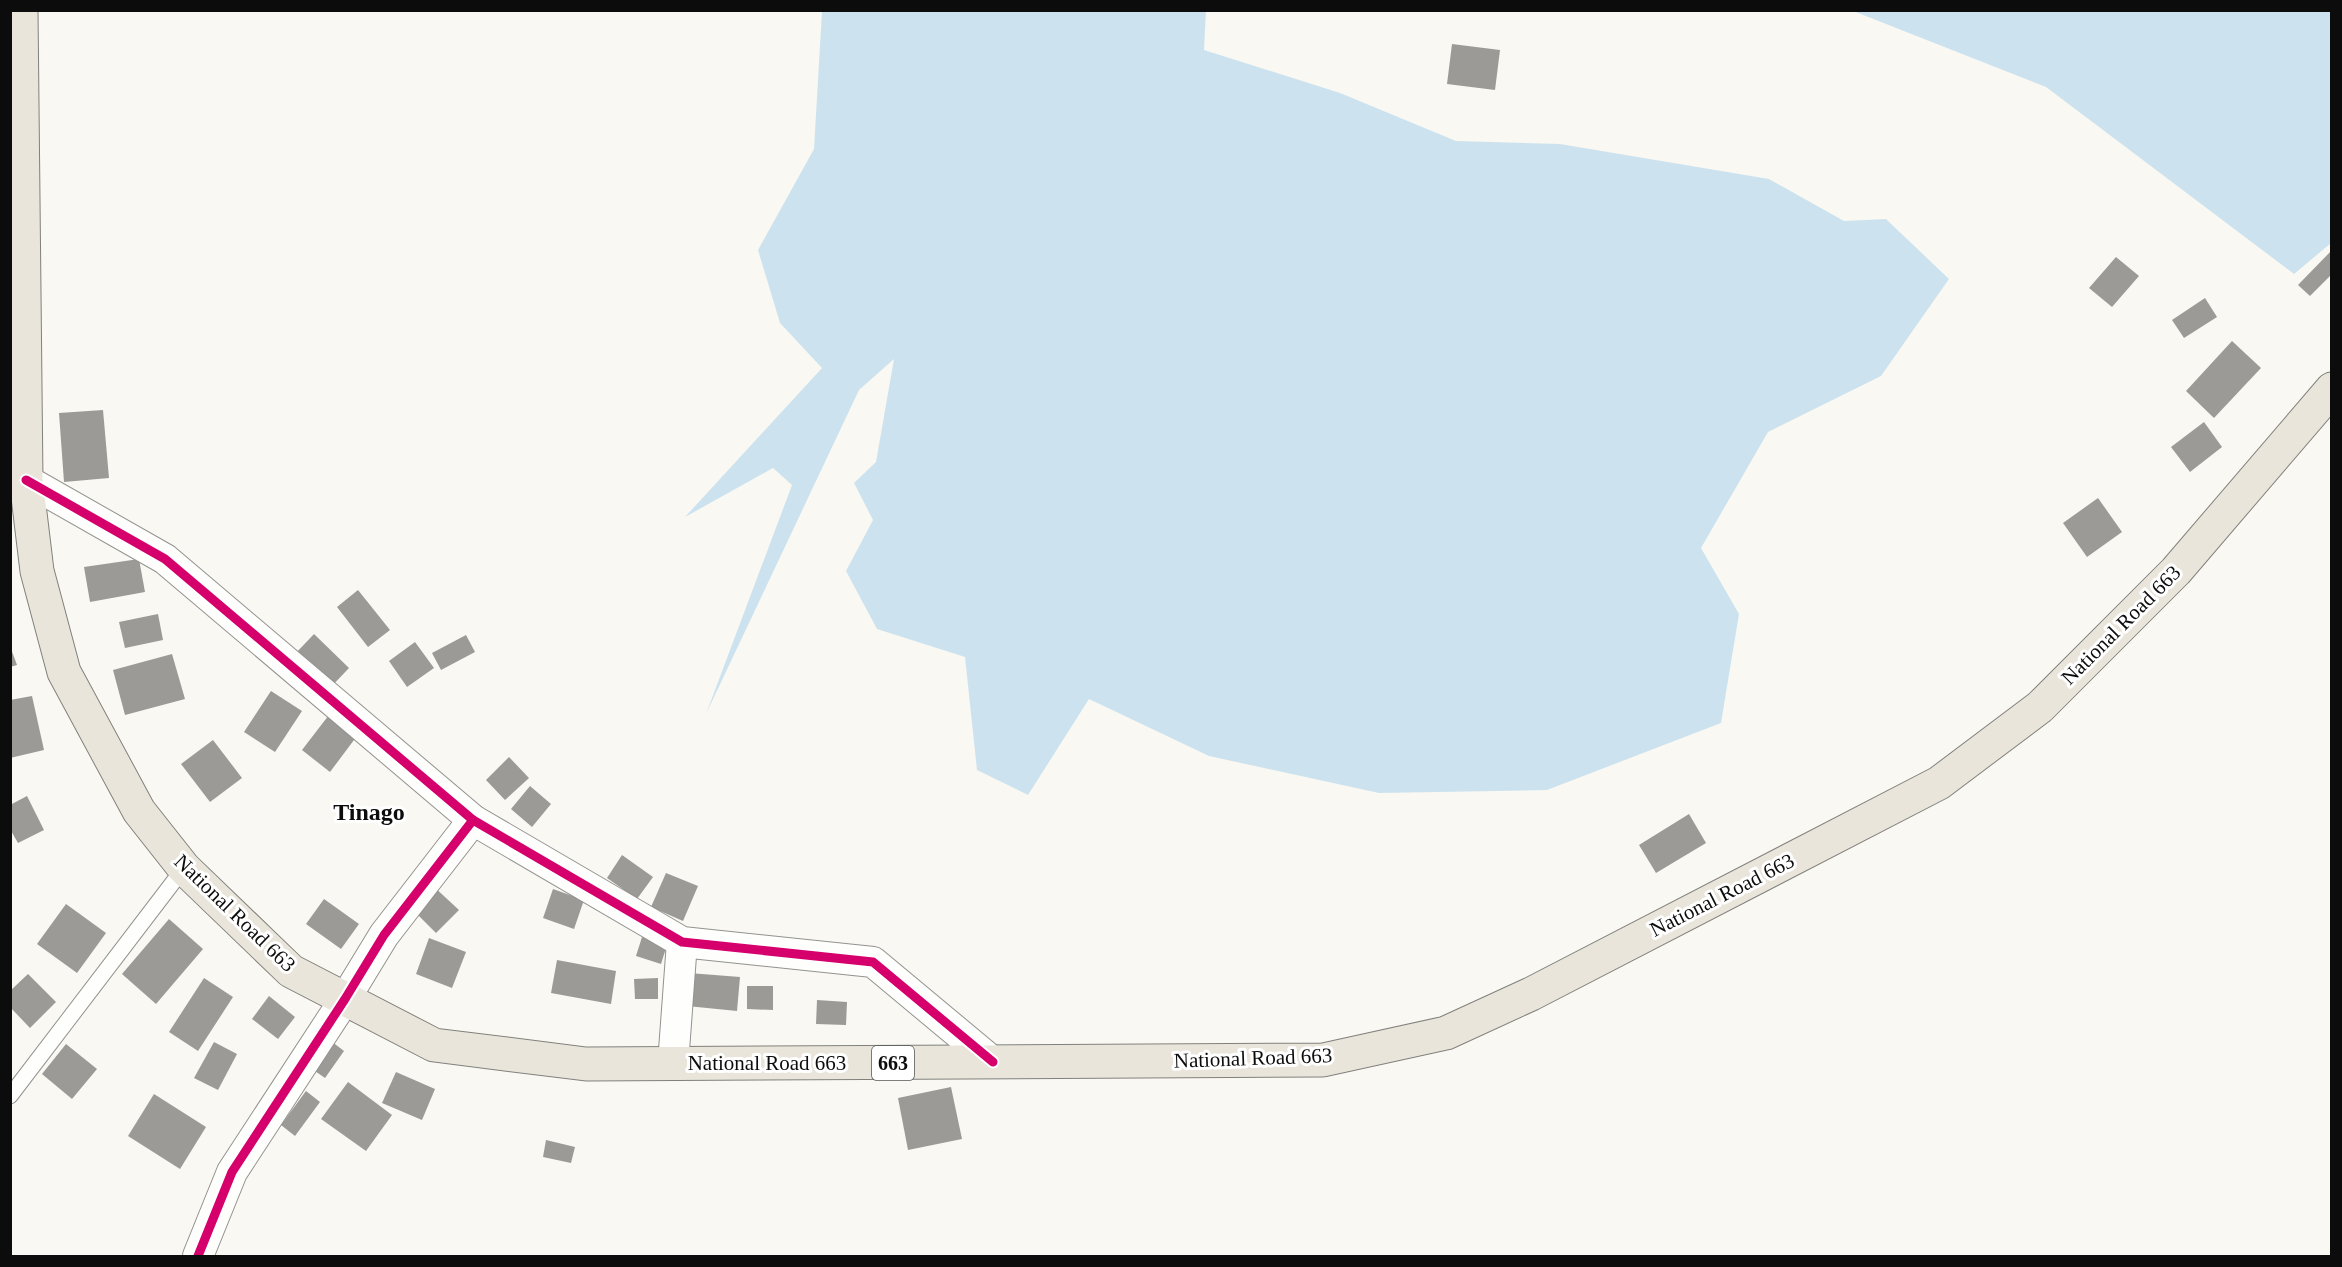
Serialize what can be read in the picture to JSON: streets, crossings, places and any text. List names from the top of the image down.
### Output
{
  "streets": {
    "main road": ["National Road 663", "663"]
  },
  "districts": ["Tinago"]
}
